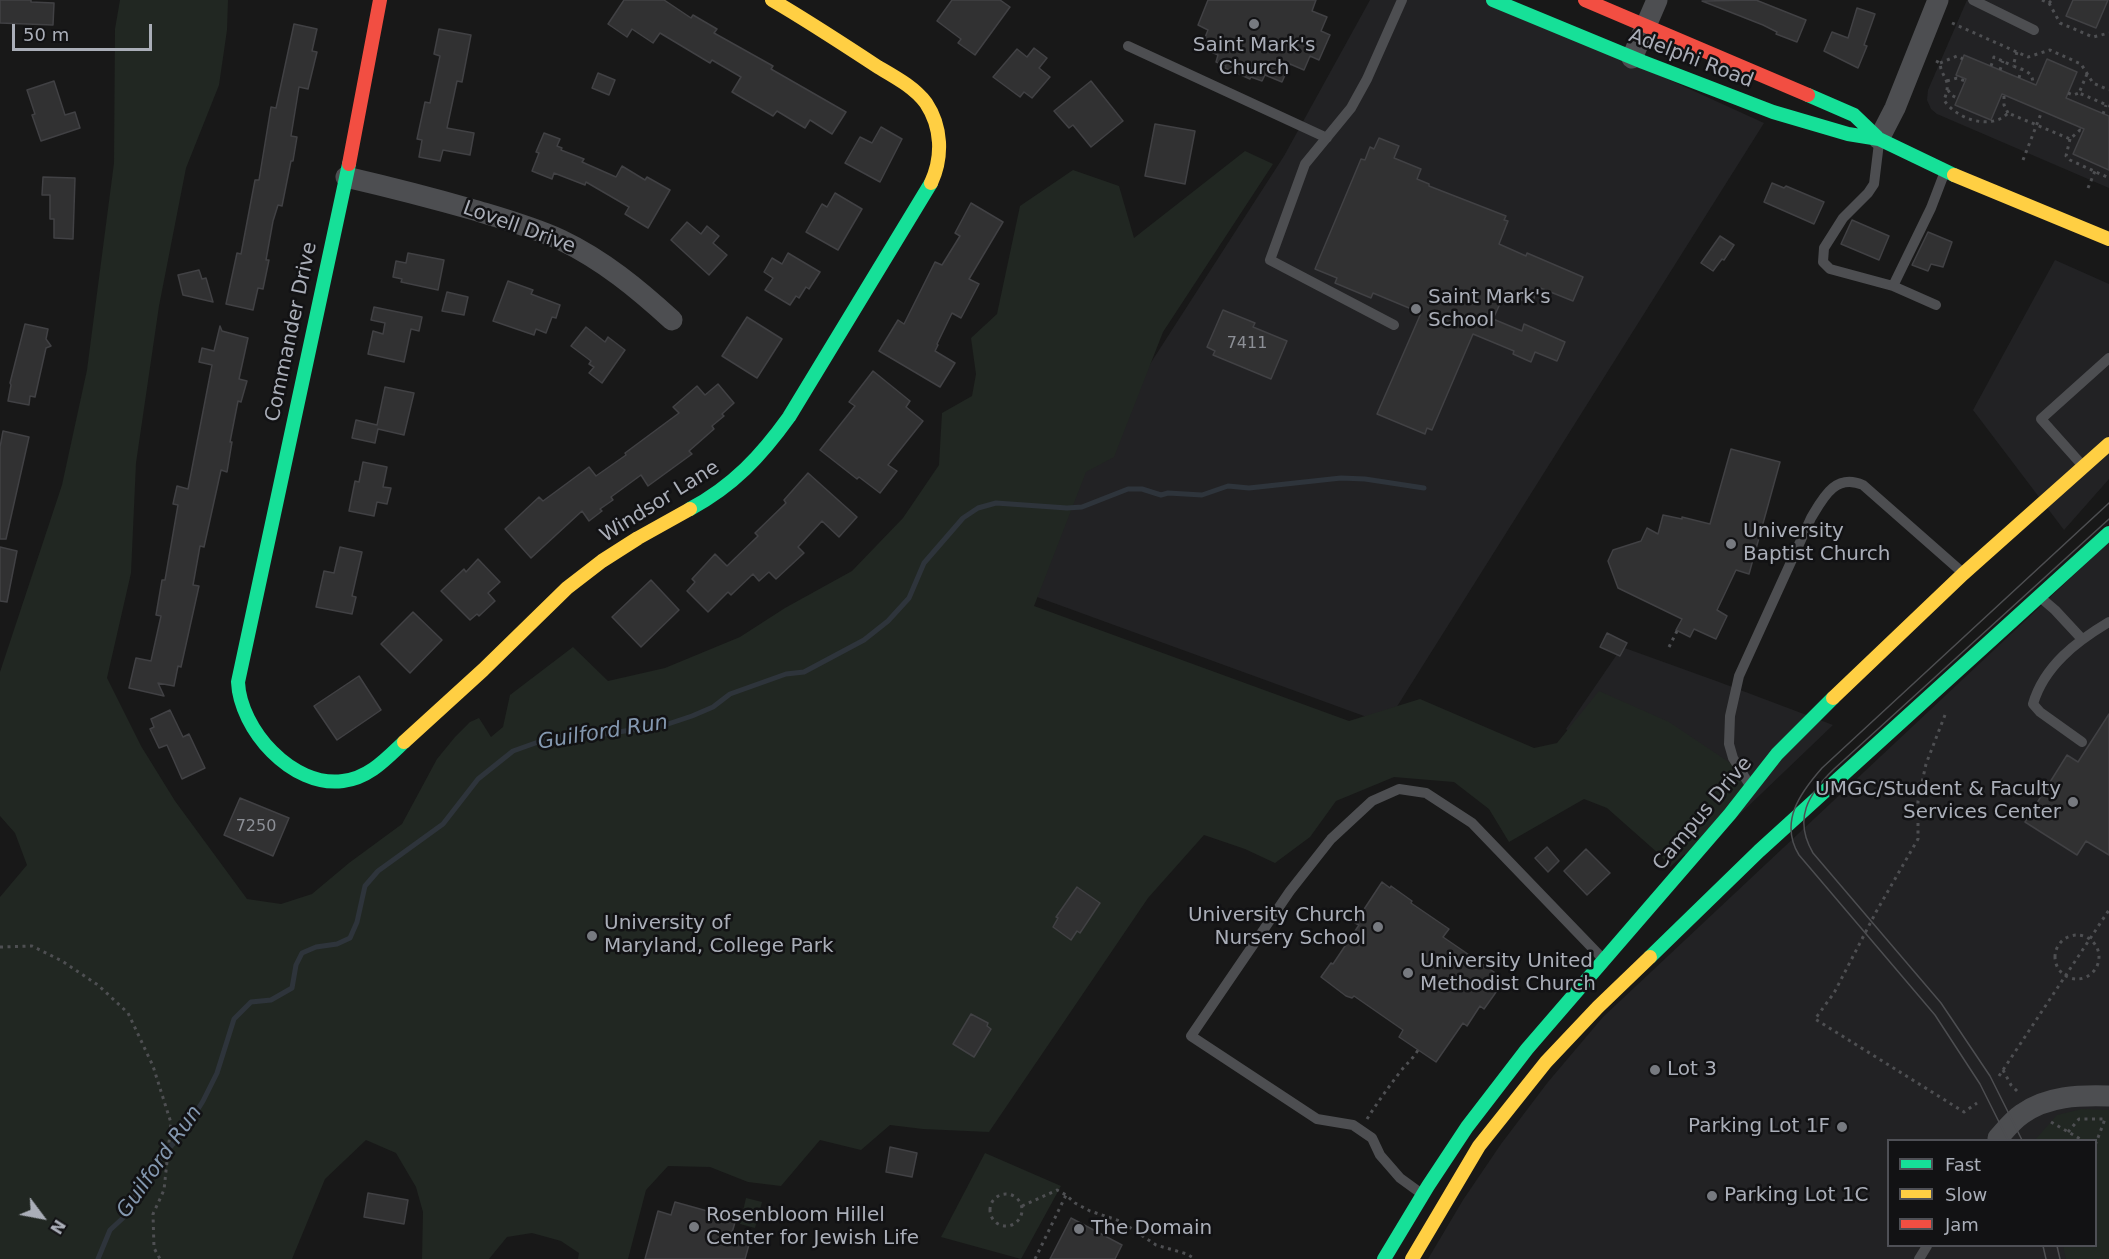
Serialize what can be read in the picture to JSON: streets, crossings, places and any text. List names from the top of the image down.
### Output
{
  "streets": {
    "street": [
      "Adelphi Road",
      "Lovell Drive",
      "Commander Drive",
      "Windsor Lane",
      "Campus Drive"
    ]
  },
  "crossings": [
    ["Lovell Drive", "Commander Drive"],
    ["Commander Drive", "Windsor Lane"]
  ],
  "water": ["Guilford Run"],
  "places": [
    "Saint Mark's Church",
    "Saint Mark's School",
    "University Baptist Church",
    "UMGC/Student & Faculty Services Center",
    "University Church Nursery School",
    "University of Maryland, College Park",
    "University United Methodist Church",
    "Lot 3",
    "Parking Lot 1F",
    "Parking Lot 1C",
    "Rosenbloom Hillel Center for Jewish Life",
    "The Domain"
  ],
  "house_numbers": ["7411", "7250"],
  "legend": ["Fast", "Slow", "Jam"],
  "scale_bar": "50 m",
  "north": "bottom right"
}
